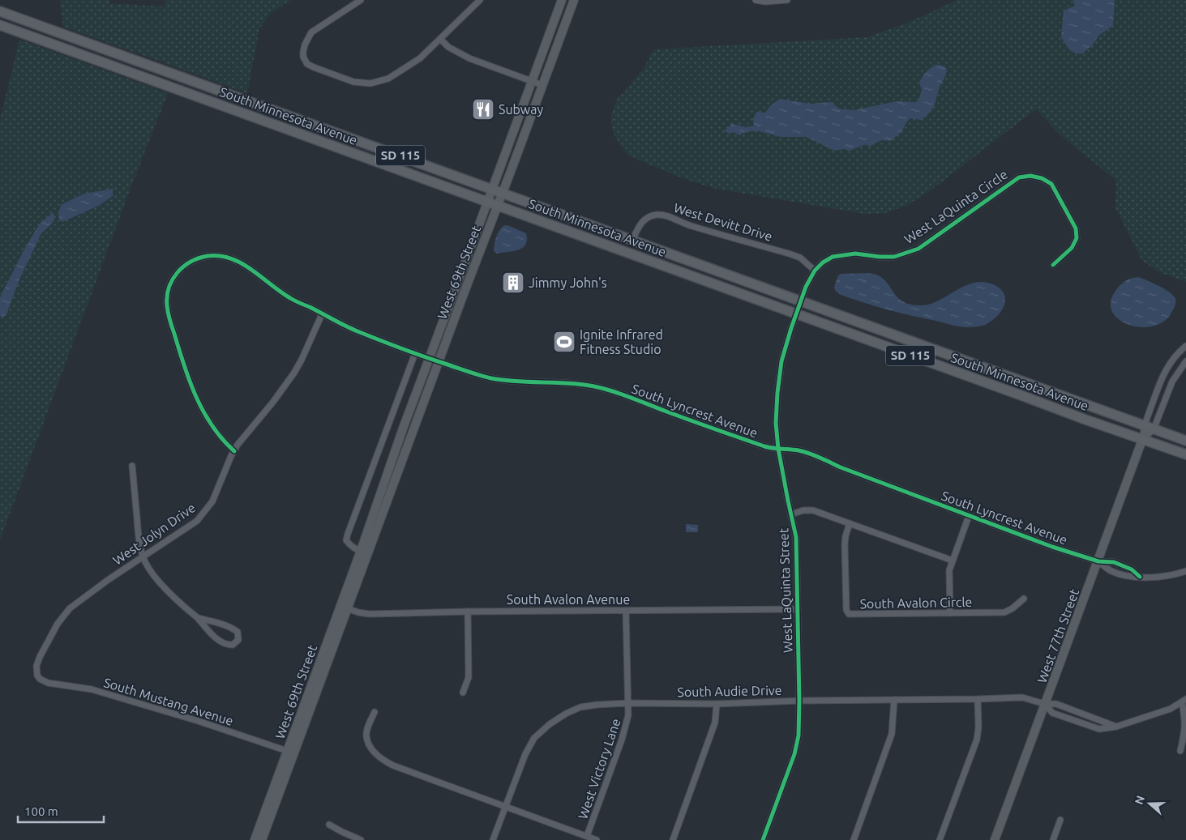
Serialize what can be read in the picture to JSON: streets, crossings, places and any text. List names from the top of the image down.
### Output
{
  "streets": {
    "main road": [
      "South Minnesota Avenue",
      "SD 115",
      "West 69th Street",
      "West 77th Street"
    ],
    "street": [
      "West LaQuinta Circle",
      "West Devitt Drive",
      "South Lyncrest Avenue",
      "West Jolyn Drive",
      "West LaQuinta Street",
      "South Avalon Avenue",
      "South Avalon Circle",
      "South Audie Drive",
      "South Mustang Avenue",
      "West Victory Lane"
    ]
  },
  "crossings": [
    ["South Minnesota Avenue", "West LaQuinta Circle"],
    ["South Minnesota Avenue", "West Devitt Drive"],
    ["South Minnesota Avenue", "West 69th Street"],
    ["South Minnesota Avenue", "West LaQuinta Street"],
    ["South Minnesota Avenue", "West 77th Street"],
    ["West LaQuinta Circle", "West Devitt Drive"],
    ["West LaQuinta Circle", "West LaQuinta Street"],
    ["West 69th Street", "South Lyncrest Avenue"],
    ["West 69th Street", "South Avalon Avenue"],
    ["West 69th Street", "South Mustang Avenue"],
    ["South Lyncrest Avenue", "West Jolyn Drive"],
    ["South Lyncrest Avenue", "West LaQuinta Street"],
    ["South Lyncrest Avenue", "West 77th Street"],
    ["West Jolyn Drive", "South Mustang Avenue"],
    ["West LaQuinta Street", "South Avalon Avenue"],
    ["West LaQuinta Street", "South Audie Drive"],
    ["South Avalon Avenue", "West Victory Lane"],
    ["West 77th Street", "South Audie Drive"],
    ["South Audie Drive", "West Victory Lane"]
  ],
  "places": {
    "restaurant": ["Subway"],
    "building": ["Jimmy John's"],
    "sports": ["Ignite Infrared Fitness Studio"]
  },
  "scale_bar": "100 m",
  "north": "left"
}
